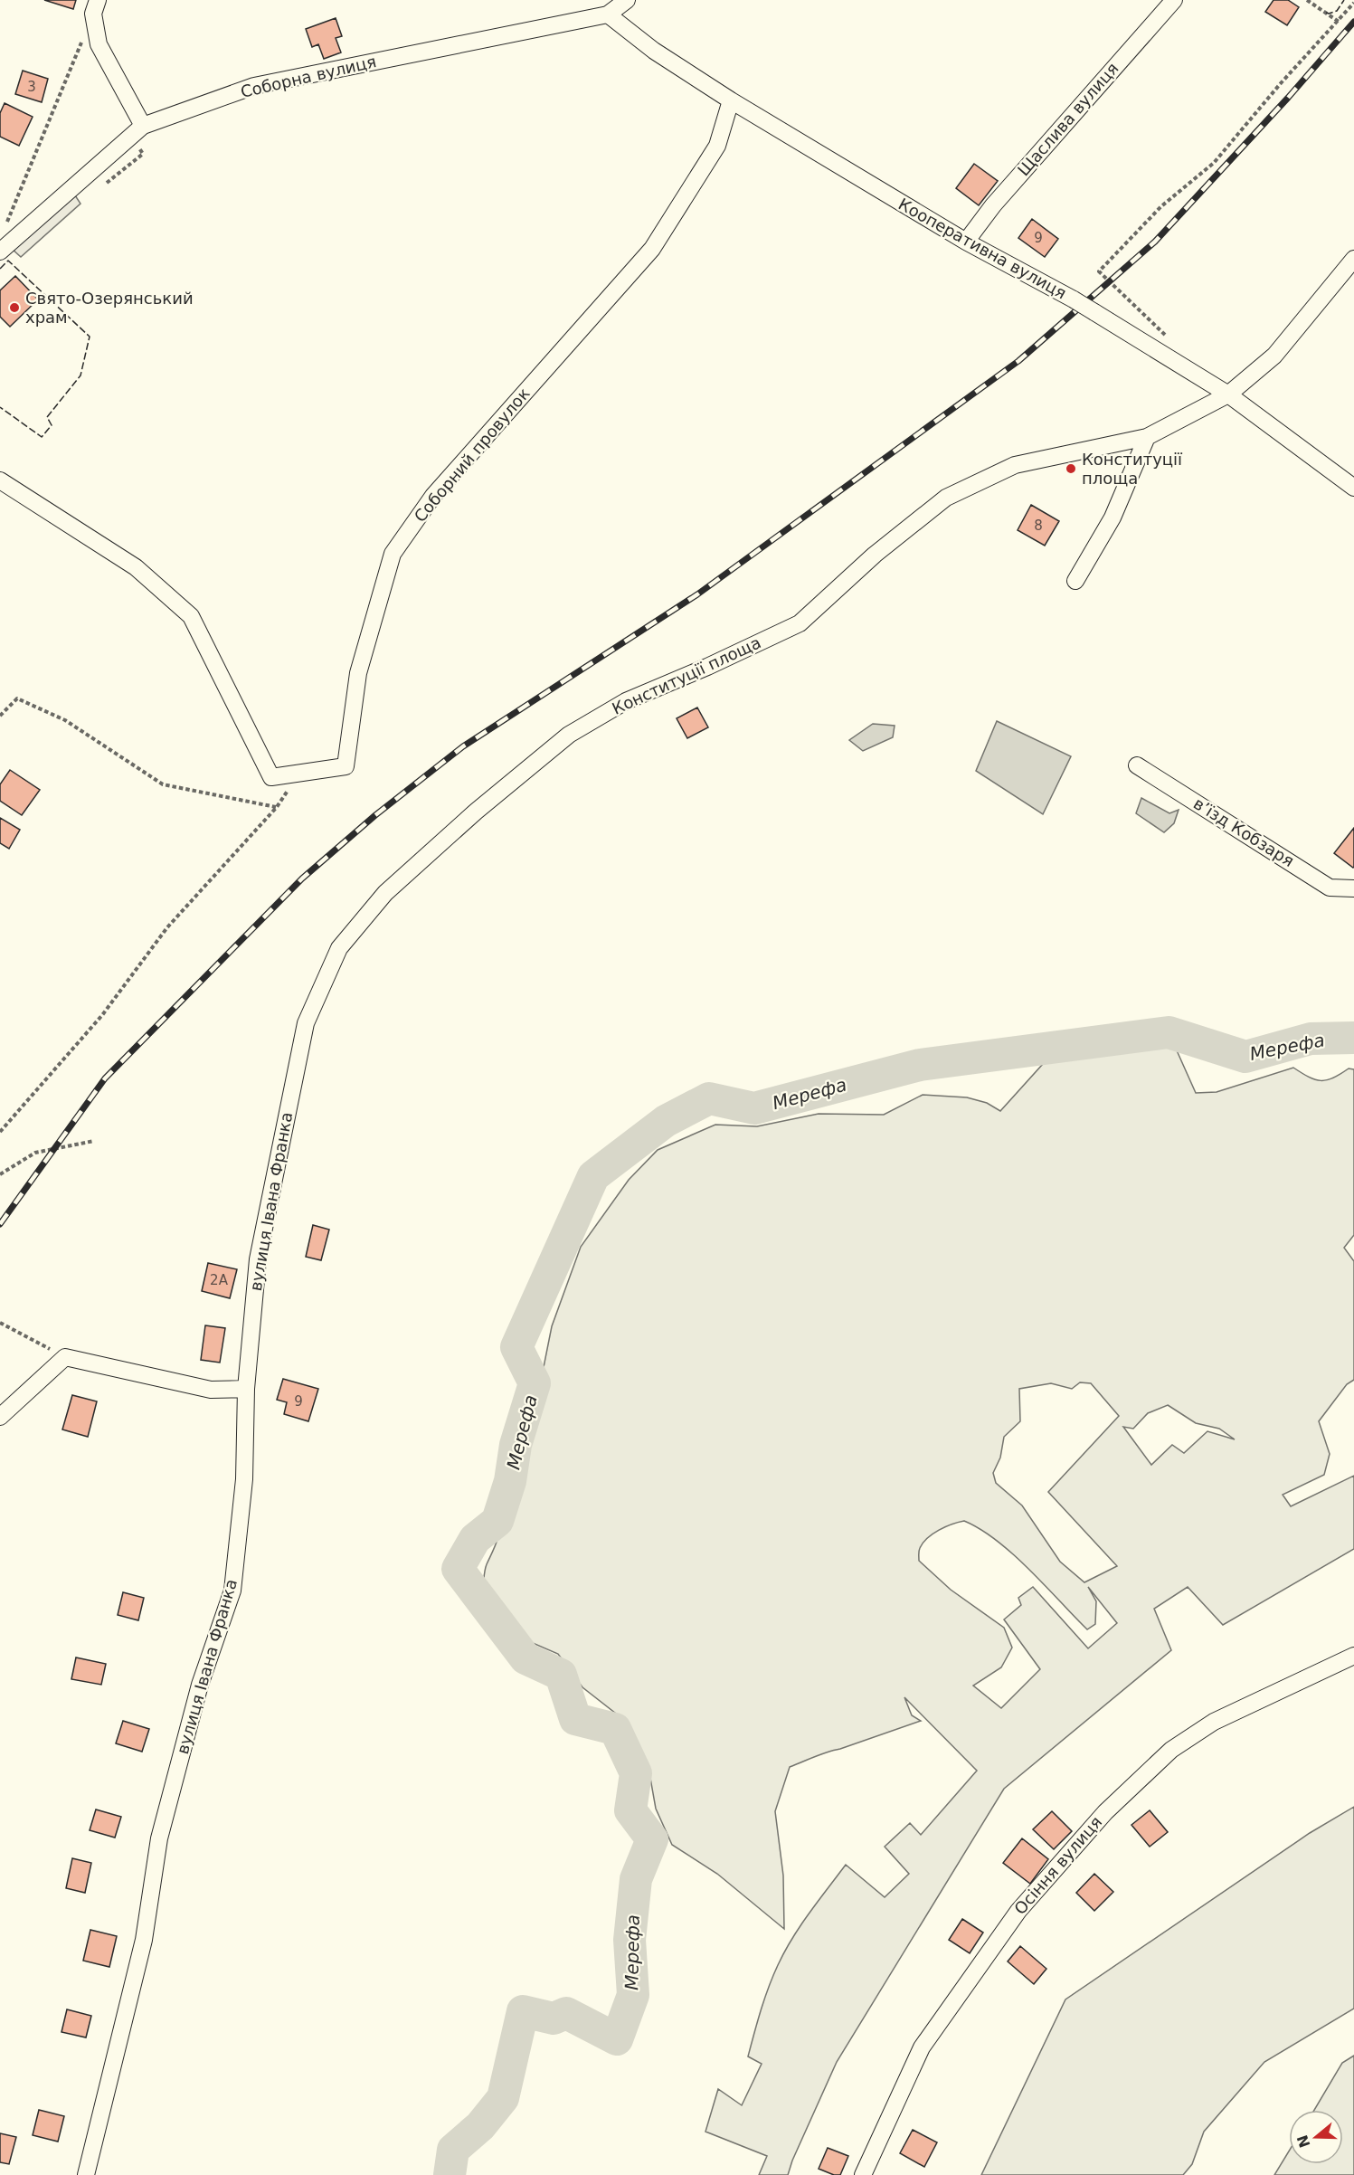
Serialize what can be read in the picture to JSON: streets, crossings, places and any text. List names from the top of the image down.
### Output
{
  "streets": {
    "street": [
      "Соборна вулиця",
      "Щаслива вулиця",
      "Кооперативна вулиця",
      "Соборний провулок",
      "Конституції площа",
      "в’їзд Кобзаря",
      "вулиця Івана Франка",
      "Осіння вулиця"
    ]
  },
  "crossings": [
    ["Соборна вулиця", "Кооперативна вулиця"],
    ["Щаслива вулиця", "Кооперативна вулиця"],
    ["Кооперативна вулиця", "Соборний провулок"],
    ["Кооперативна вулиця", "Конституції площа"],
    ["Конституції площа", "вулиця Івана Франка"]
  ],
  "water": ["Мерефа"],
  "places": ["Свято-Озерянський храм", "Конституції площа"],
  "house_numbers": [
    "3",
    "9",
    "8",
    "2А",
    "9"
  ],
  "north": "left"
}
